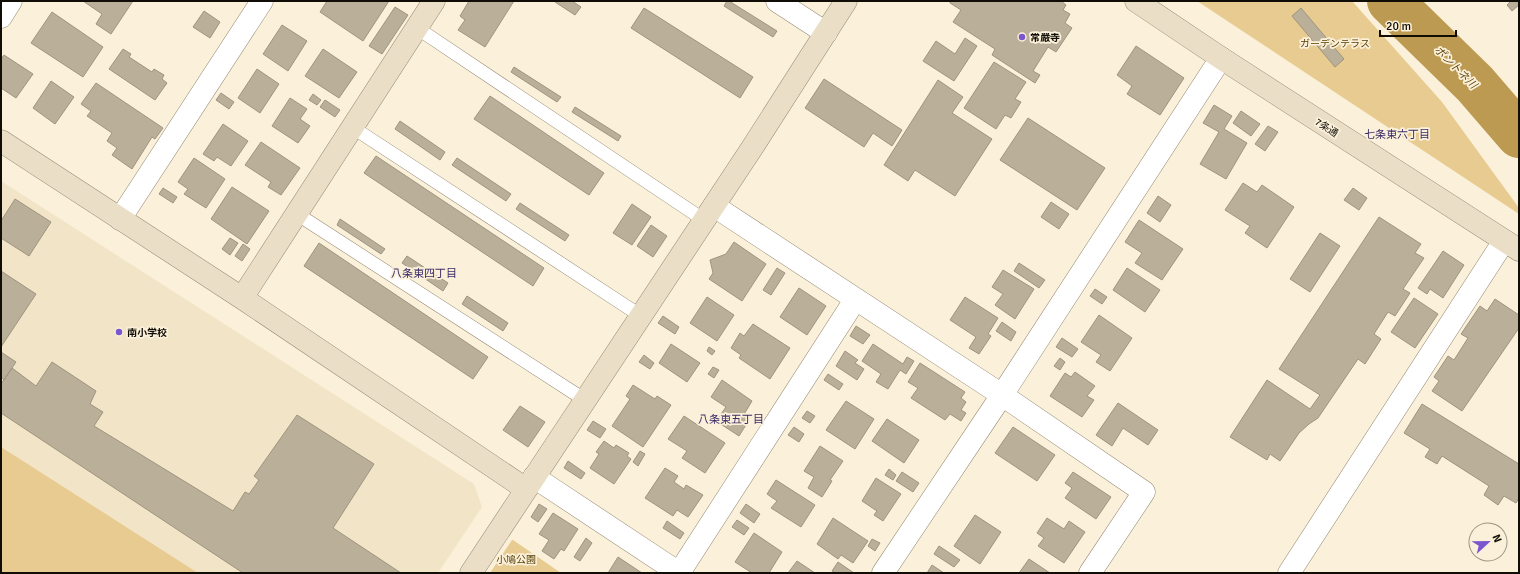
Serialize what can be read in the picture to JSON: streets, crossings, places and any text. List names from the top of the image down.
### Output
{
  "streets": {
    "street": ["7条通"]
  },
  "districts": ["七条東六丁目", "八条東四丁目", "八条東五丁目"],
  "water": ["ポントネ川"],
  "parks": ["ガーデンテラス", "小鳩公園"],
  "places": ["常嚴寺", "南小学校"],
  "scale_bar": "20 m",
  "north": "right"
}
